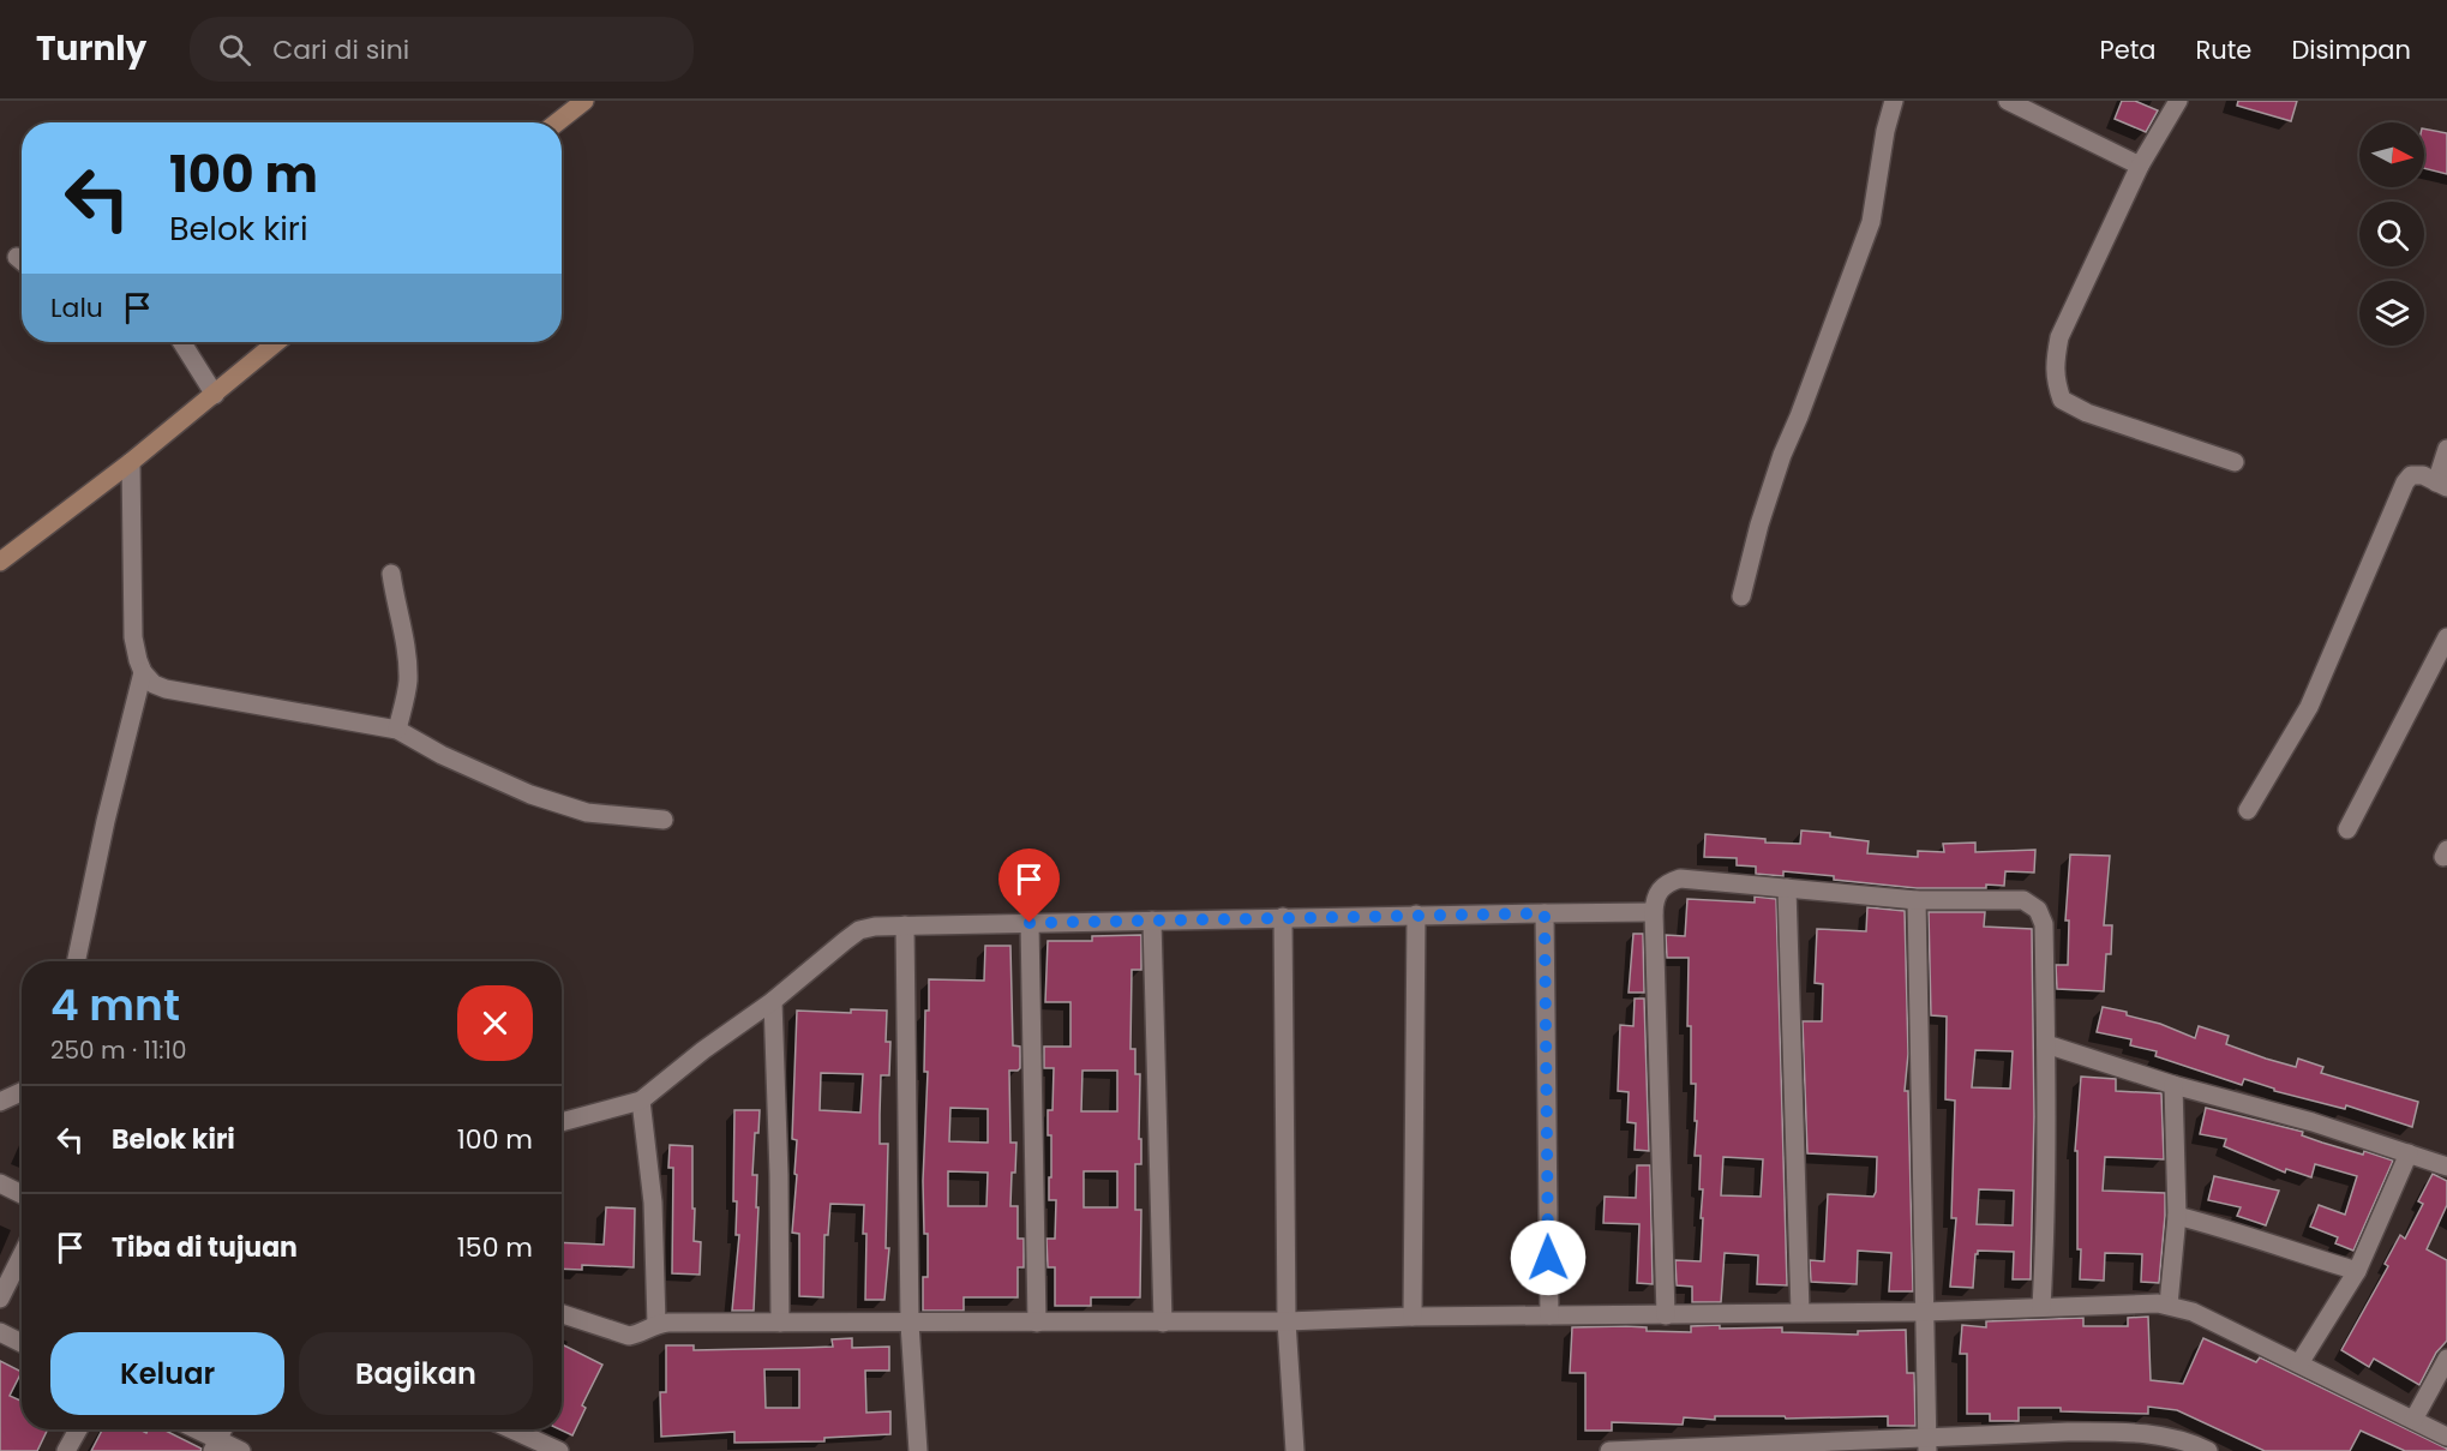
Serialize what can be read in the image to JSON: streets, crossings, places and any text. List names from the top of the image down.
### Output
{
  "north": "right",
  "page": {
    "header": "Turnly",
    "search": "Cari di sini",
    "nav": ["Peta", "Rute", "Disimpan"],
    "turn": ["100 m", "Belok kiri"],
    "then": "Lalu",
    "heading": ["4 mnt", "250 m · 11:10"],
    "list": [
      {
        "name": "Belok kiri",
        "value": "100 m"
      },
      {
        "name": "Tiba di tujuan",
        "value": "150 m"
      }
    ],
    "buttons": ["Keluar", "Bagikan"]
  }
}
